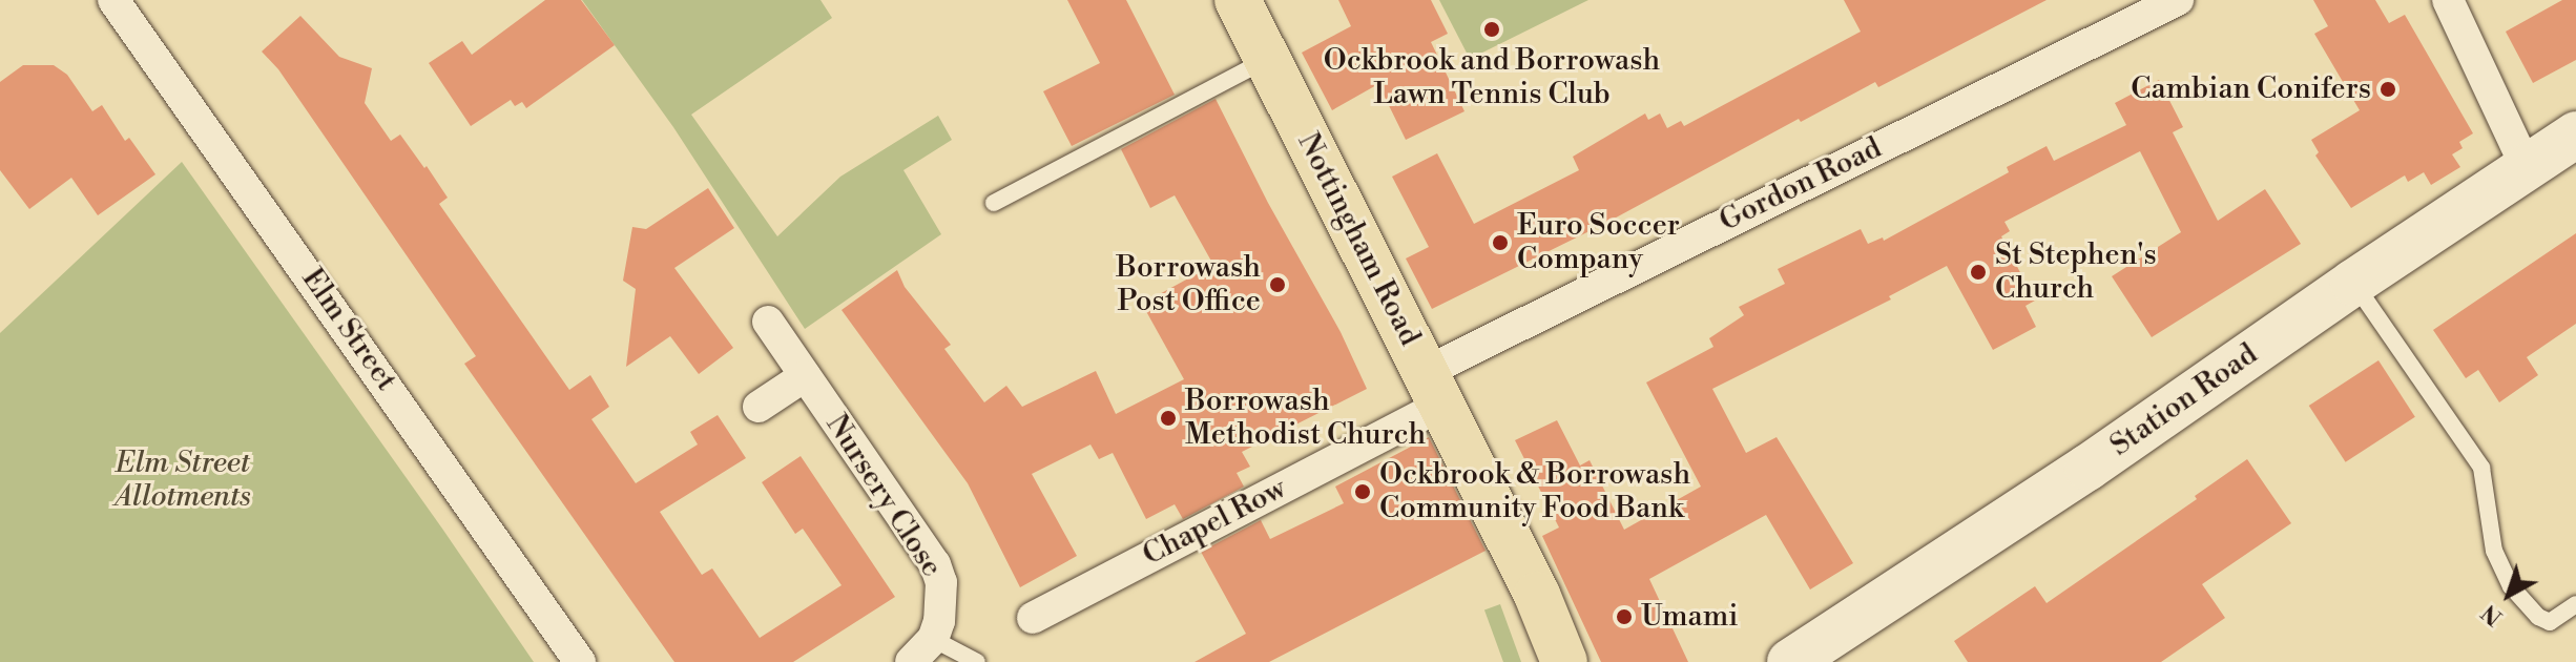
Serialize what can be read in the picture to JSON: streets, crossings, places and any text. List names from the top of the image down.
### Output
{
  "streets": {
    "main road": ["Nottingham Road", "Station Road"],
    "street": [
      "Gordon Road",
      "Elm Street",
      "Nursery Close",
      "Chapel Row"
    ]
  },
  "crossings": [
    ["Gordon Road", "Nottingham Road"],
    ["Gordon Road", "Chapel Row"],
    ["Nottingham Road", "Chapel Row"]
  ],
  "parks": ["Elm Street Allotments"],
  "places": [
    "Ockbrook and Borrowash Lawn Tennis Club",
    "Cambian Conifers",
    "Euro Soccer Company",
    "St Stephen's Church",
    "Borrowash Post Office",
    "Borrowash Methodist Church",
    "Ockbrook & Borrowash Community Food Bank",
    "Umami"
  ],
  "north": "bottom left"
}
